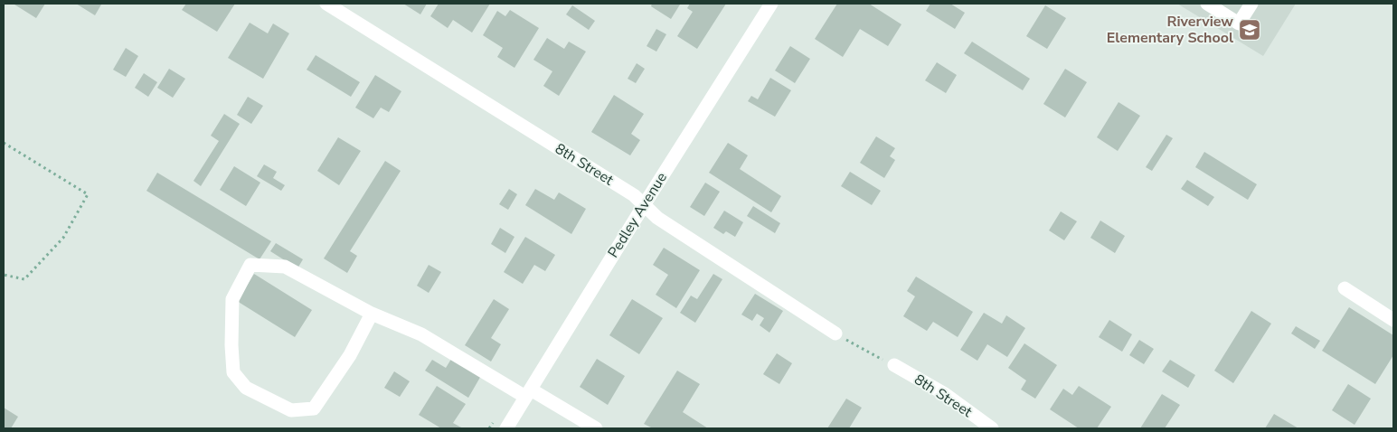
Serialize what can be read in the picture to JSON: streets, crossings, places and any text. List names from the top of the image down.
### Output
{
  "streets": {
    "street": ["8th Street", "Pedley Avenue"]
  },
  "crossings": [
    ["8th Street", "Pedley Avenue"]
  ],
  "places": {
    "school or university": ["Riverview Elementary School"]
  }
}
